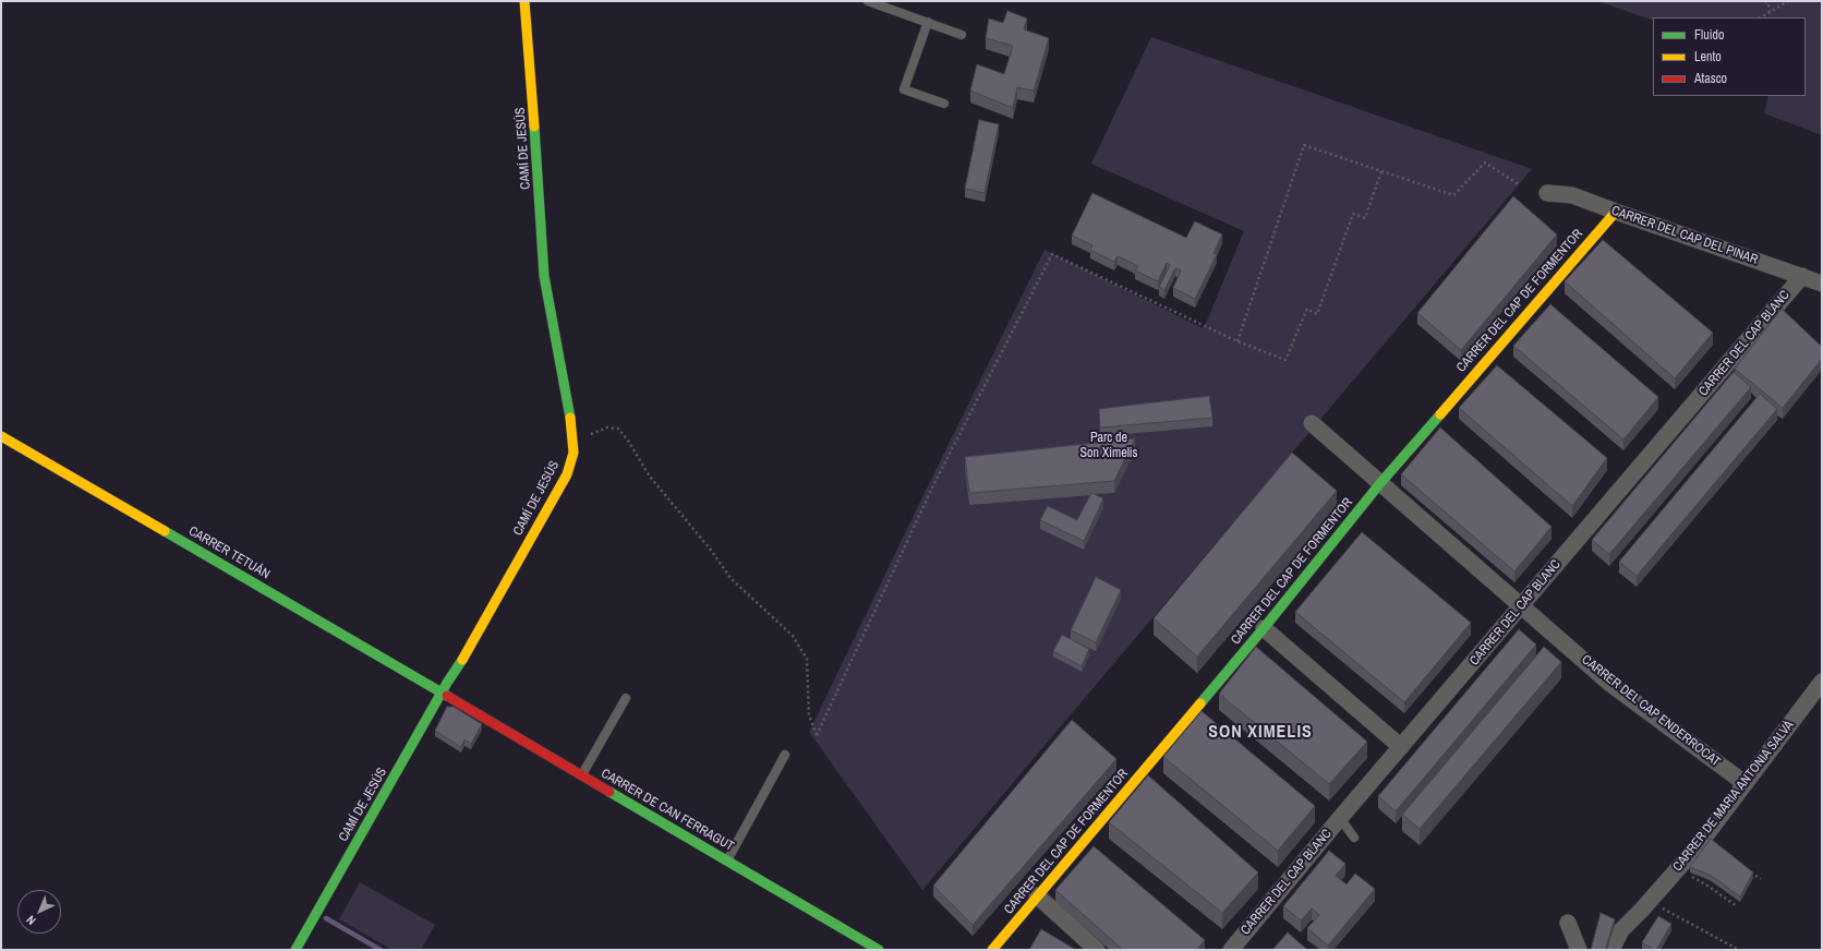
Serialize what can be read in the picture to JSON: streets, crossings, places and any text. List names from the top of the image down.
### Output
{
  "streets": {
    "street": [
      "CAMÍ DE JESÚS",
      "CARRER DEL CAP DEL PINAR",
      "CARRER DEL CAP DE FORMENTOR",
      "CARRER DEL CAP BLANC",
      "CARRER TETUÁN",
      "CARRER DEL CAP ENDERROCAT",
      "CARRER DE MARIA ANTONIA SALVÀ",
      "CARRER DE CAN FERRAGUT"
    ]
  },
  "crossings": [
    ["CAMÍ DE JESÚS", "CARRER TETUÁN"],
    ["CAMÍ DE JESÚS", "CARRER DE CAN FERRAGUT"],
    ["CARRER DEL CAP DEL PINAR", "CARRER DEL CAP DE FORMENTOR"],
    ["CARRER DEL CAP DEL PINAR", "CARRER DEL CAP BLANC"],
    ["CARRER DEL CAP DE FORMENTOR", "CARRER DEL CAP ENDERROCAT"],
    ["CARRER DEL CAP BLANC", "CARRER DEL CAP ENDERROCAT"],
    ["CARRER TETUÁN", "CARRER DE CAN FERRAGUT"],
    ["CARRER DEL CAP ENDERROCAT", "CARRER DE MARIA ANTONIA SALVÀ"]
  ],
  "districts": ["SON XIMELIS"],
  "parks": ["Parc de Son Ximelis"],
  "legend": ["Fluido", "Lento", "Atasco"],
  "north": "bottom left"
}
